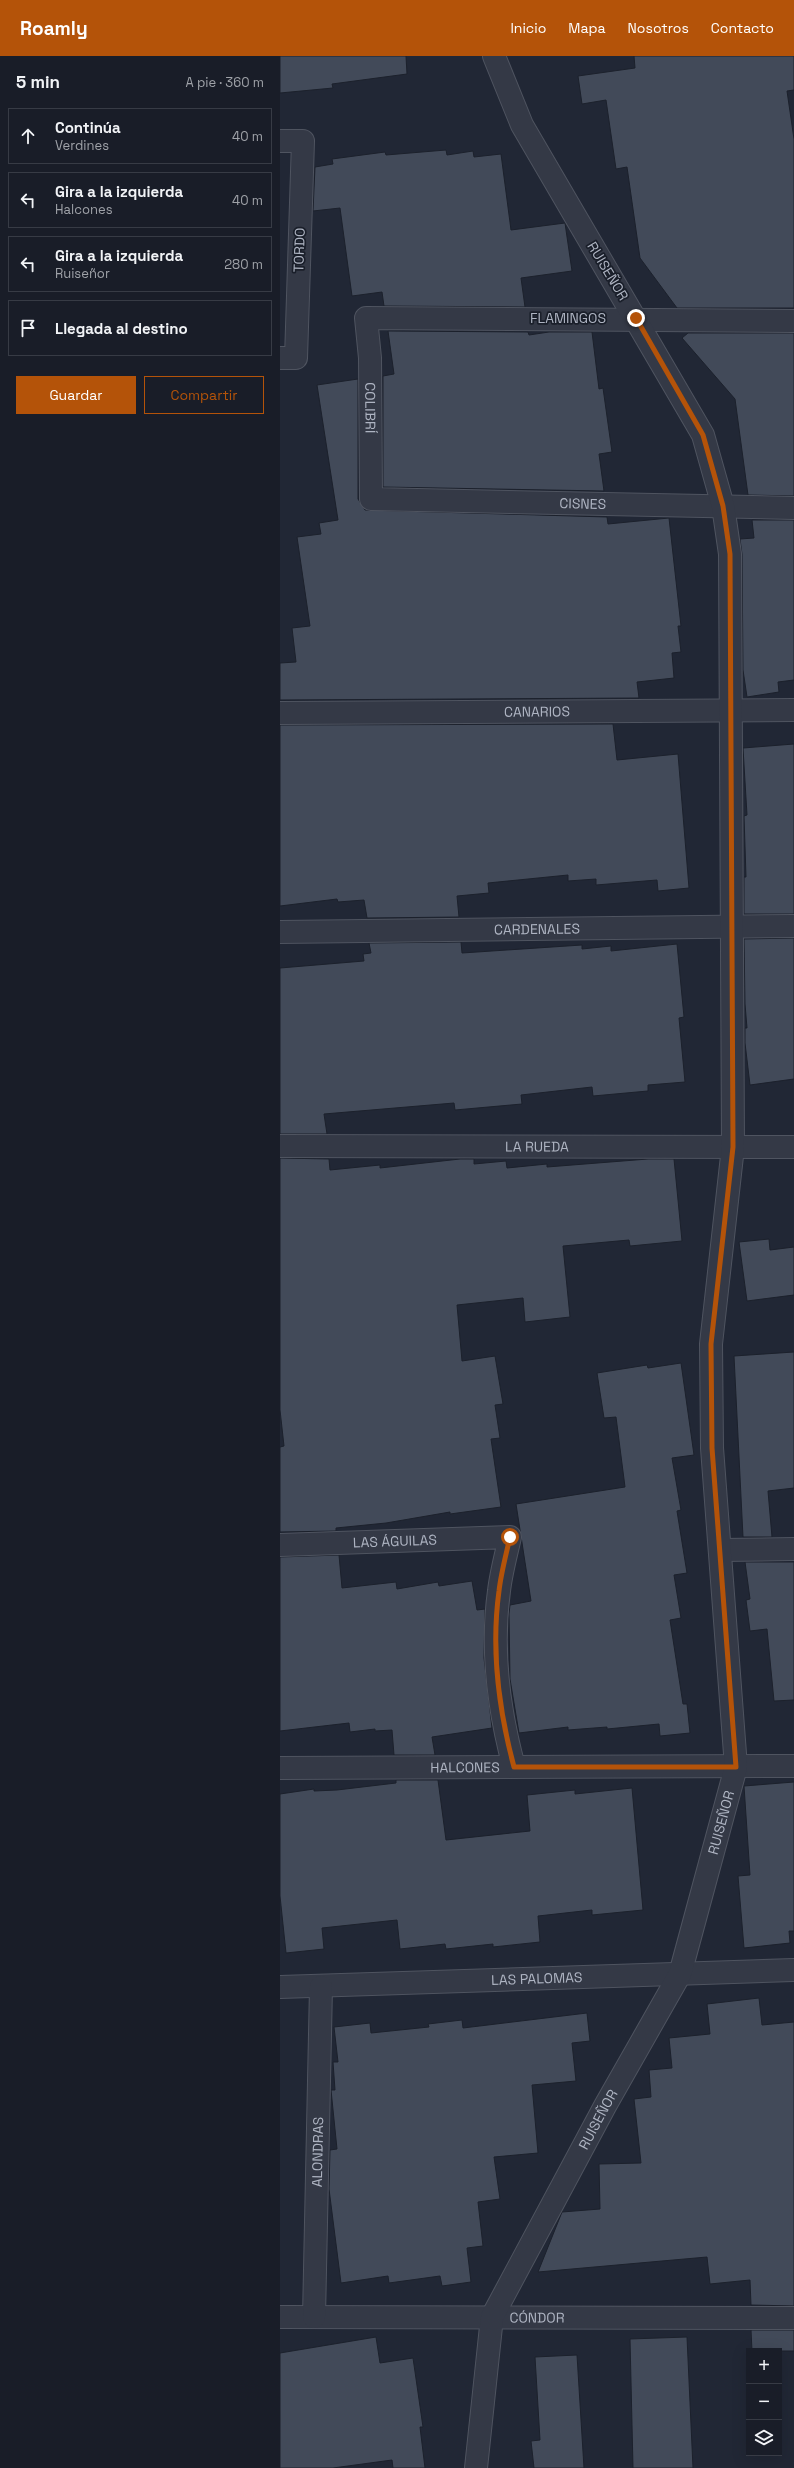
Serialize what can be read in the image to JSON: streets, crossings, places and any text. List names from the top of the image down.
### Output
{
  "streets": {
    "street": [
      "TORDO",
      "RUISEÑOR",
      "FLAMINGOS",
      "COLIBRÍ",
      "CISNES",
      "CANARIOS",
      "CARDENALES",
      "LA RUEDA",
      "LAS ÁGUILAS",
      "HALCONES",
      "LAS PALOMAS",
      "ALONDRAS",
      "CÓNDOR"
    ]
  },
  "crossings": [
    ["RUISEÑOR", "FLAMINGOS"],
    ["RUISEÑOR", "CISNES"],
    ["RUISEÑOR", "CANARIOS"],
    ["RUISEÑOR", "CARDENALES"],
    ["RUISEÑOR", "LA RUEDA"],
    ["RUISEÑOR", "HALCONES"],
    ["RUISEÑOR", "LAS PALOMAS"],
    ["RUISEÑOR", "CÓNDOR"],
    ["FLAMINGOS", "COLIBRÍ"],
    ["COLIBRÍ", "CISNES"],
    ["LAS ÁGUILAS", "HALCONES"],
    ["LAS PALOMAS", "ALONDRAS"],
    ["ALONDRAS", "CÓNDOR"]
  ],
  "page": {
    "header": "Roamly",
    "nav": [
      "Inicio",
      "Mapa",
      "Nosotros",
      "Contacto"
    ],
    "heading": ["5 min", "A pie · 360 m"],
    "list": [
      ["Continúa", "Verdines", "40 m"],
      ["Gira a la izquierda", "Halcones", "40 m"],
      ["Gira a la izquierda", "Ruiseñor", "280 m"],
      "Llegada al destino"
    ],
    "buttons": ["Guardar", "Compartir"],
    "map_buttons": ["+", "−"]
  }
}
